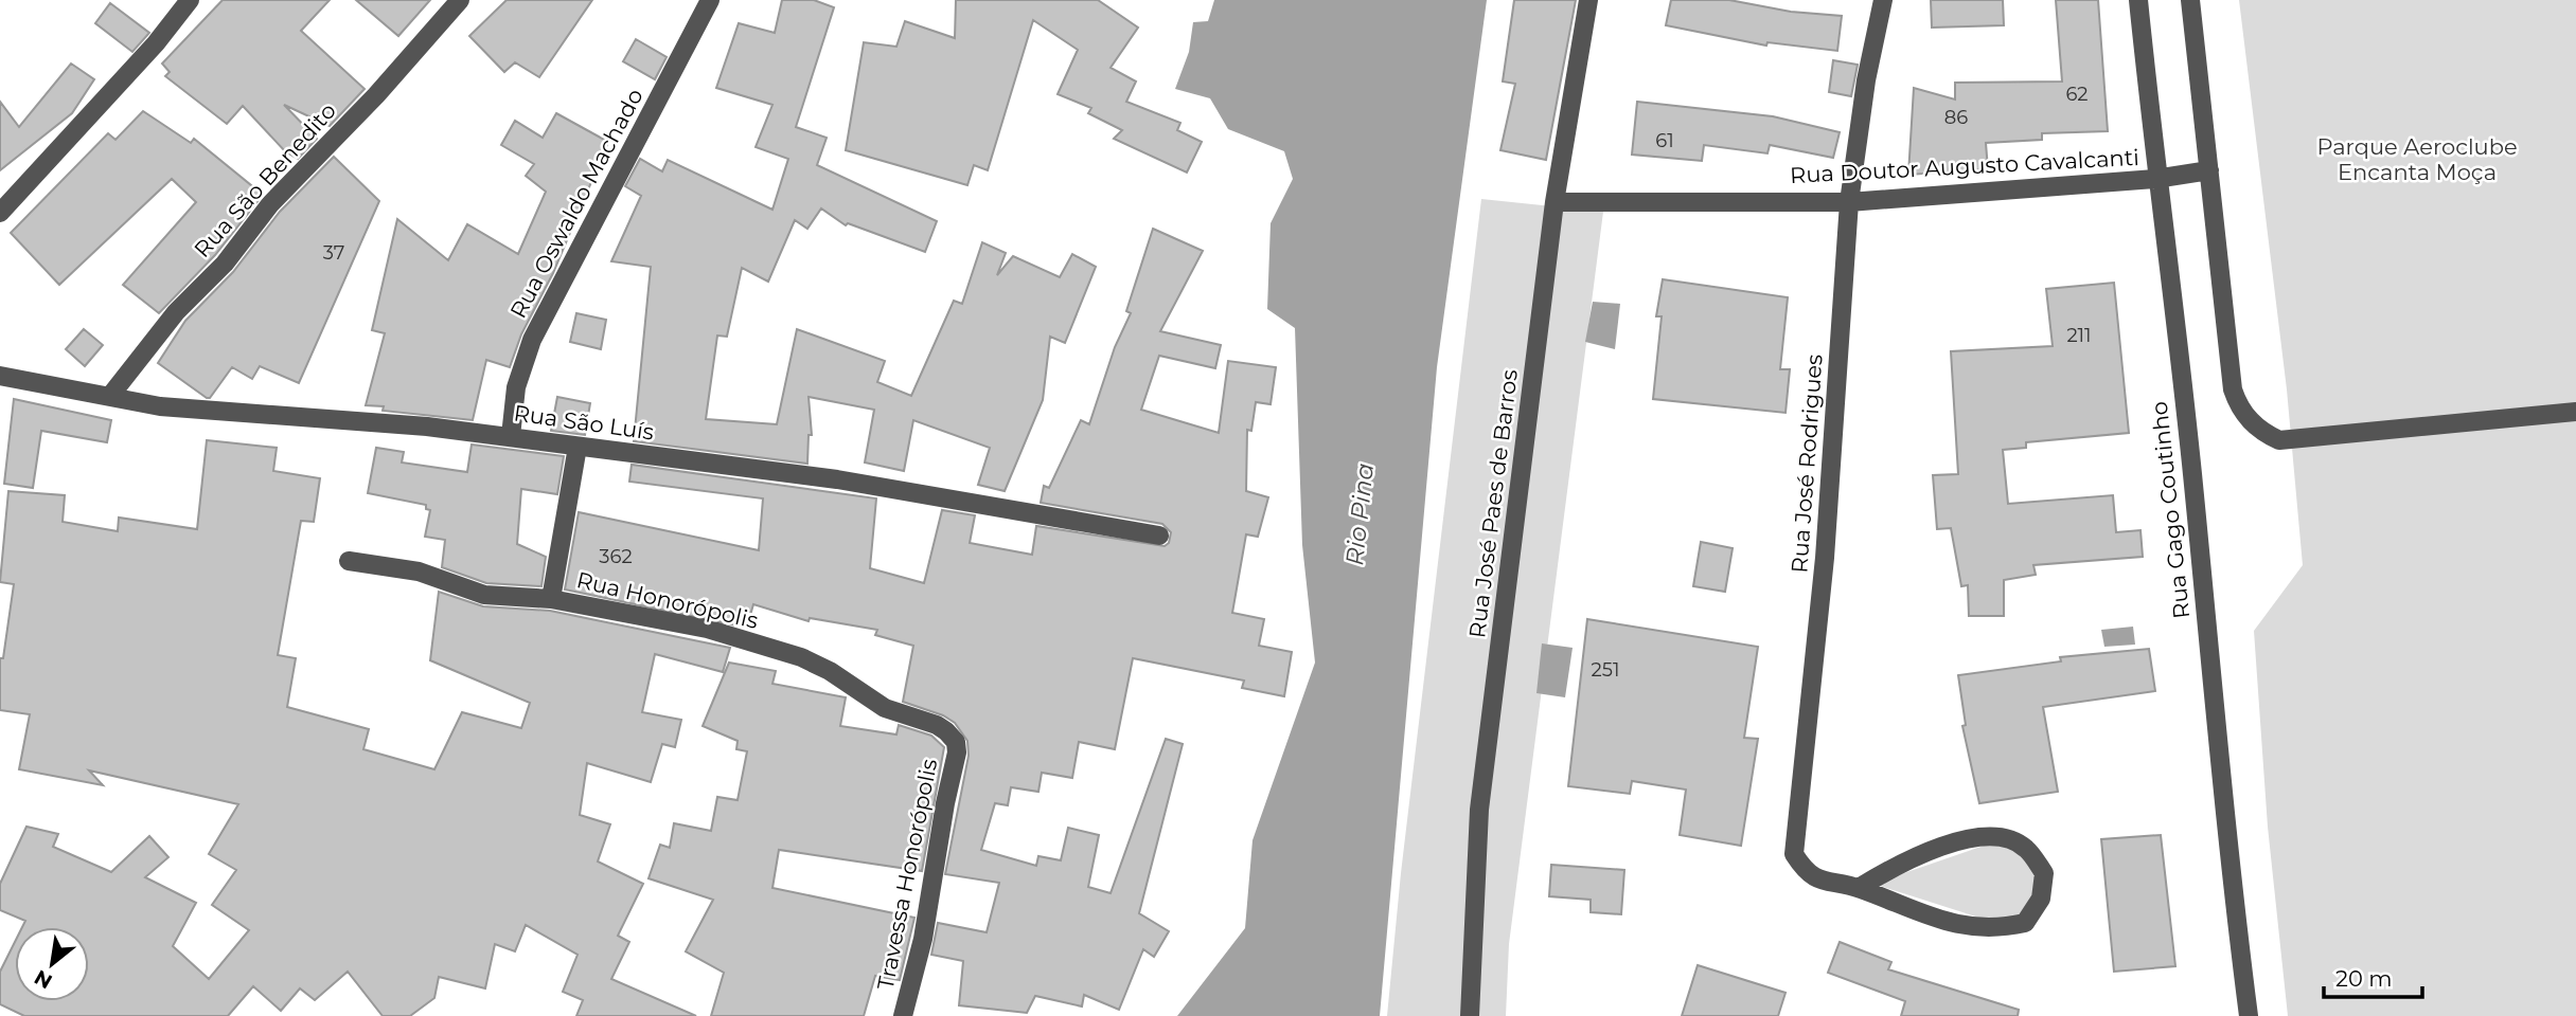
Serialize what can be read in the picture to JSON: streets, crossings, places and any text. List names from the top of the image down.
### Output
{
  "streets": {
    "street": [
      "Rua Doutor Augusto Cavalcanti",
      "Rua São Benedito",
      "Rua Oswaldo Machado",
      "Rua São Luís",
      "Rua José Rodrigues",
      "Rua José Paes de Barros",
      "Rua Gago Coutinho",
      "Rua Honorópolis",
      "Travessa Honorópolis"
    ]
  },
  "crossings": [
    ["Rua Doutor Augusto Cavalcanti", "Rua José Rodrigues"],
    ["Rua Doutor Augusto Cavalcanti", "Rua José Paes de Barros"],
    ["Rua Doutor Augusto Cavalcanti", "Rua Gago Coutinho"],
    ["Rua São Benedito", "Rua São Luís"],
    ["Rua Oswaldo Machado", "Rua São Luís"],
    ["Rua Honorópolis", "Travessa Honorópolis"]
  ],
  "water": ["Rio Pina"],
  "parks": ["Parque Aeroclube Encanta Moça"],
  "house_numbers": [
    "62",
    "86",
    "61",
    "37",
    "211",
    "362",
    "251"
  ],
  "scale_bar": "20 m",
  "north": "bottom left"
}
